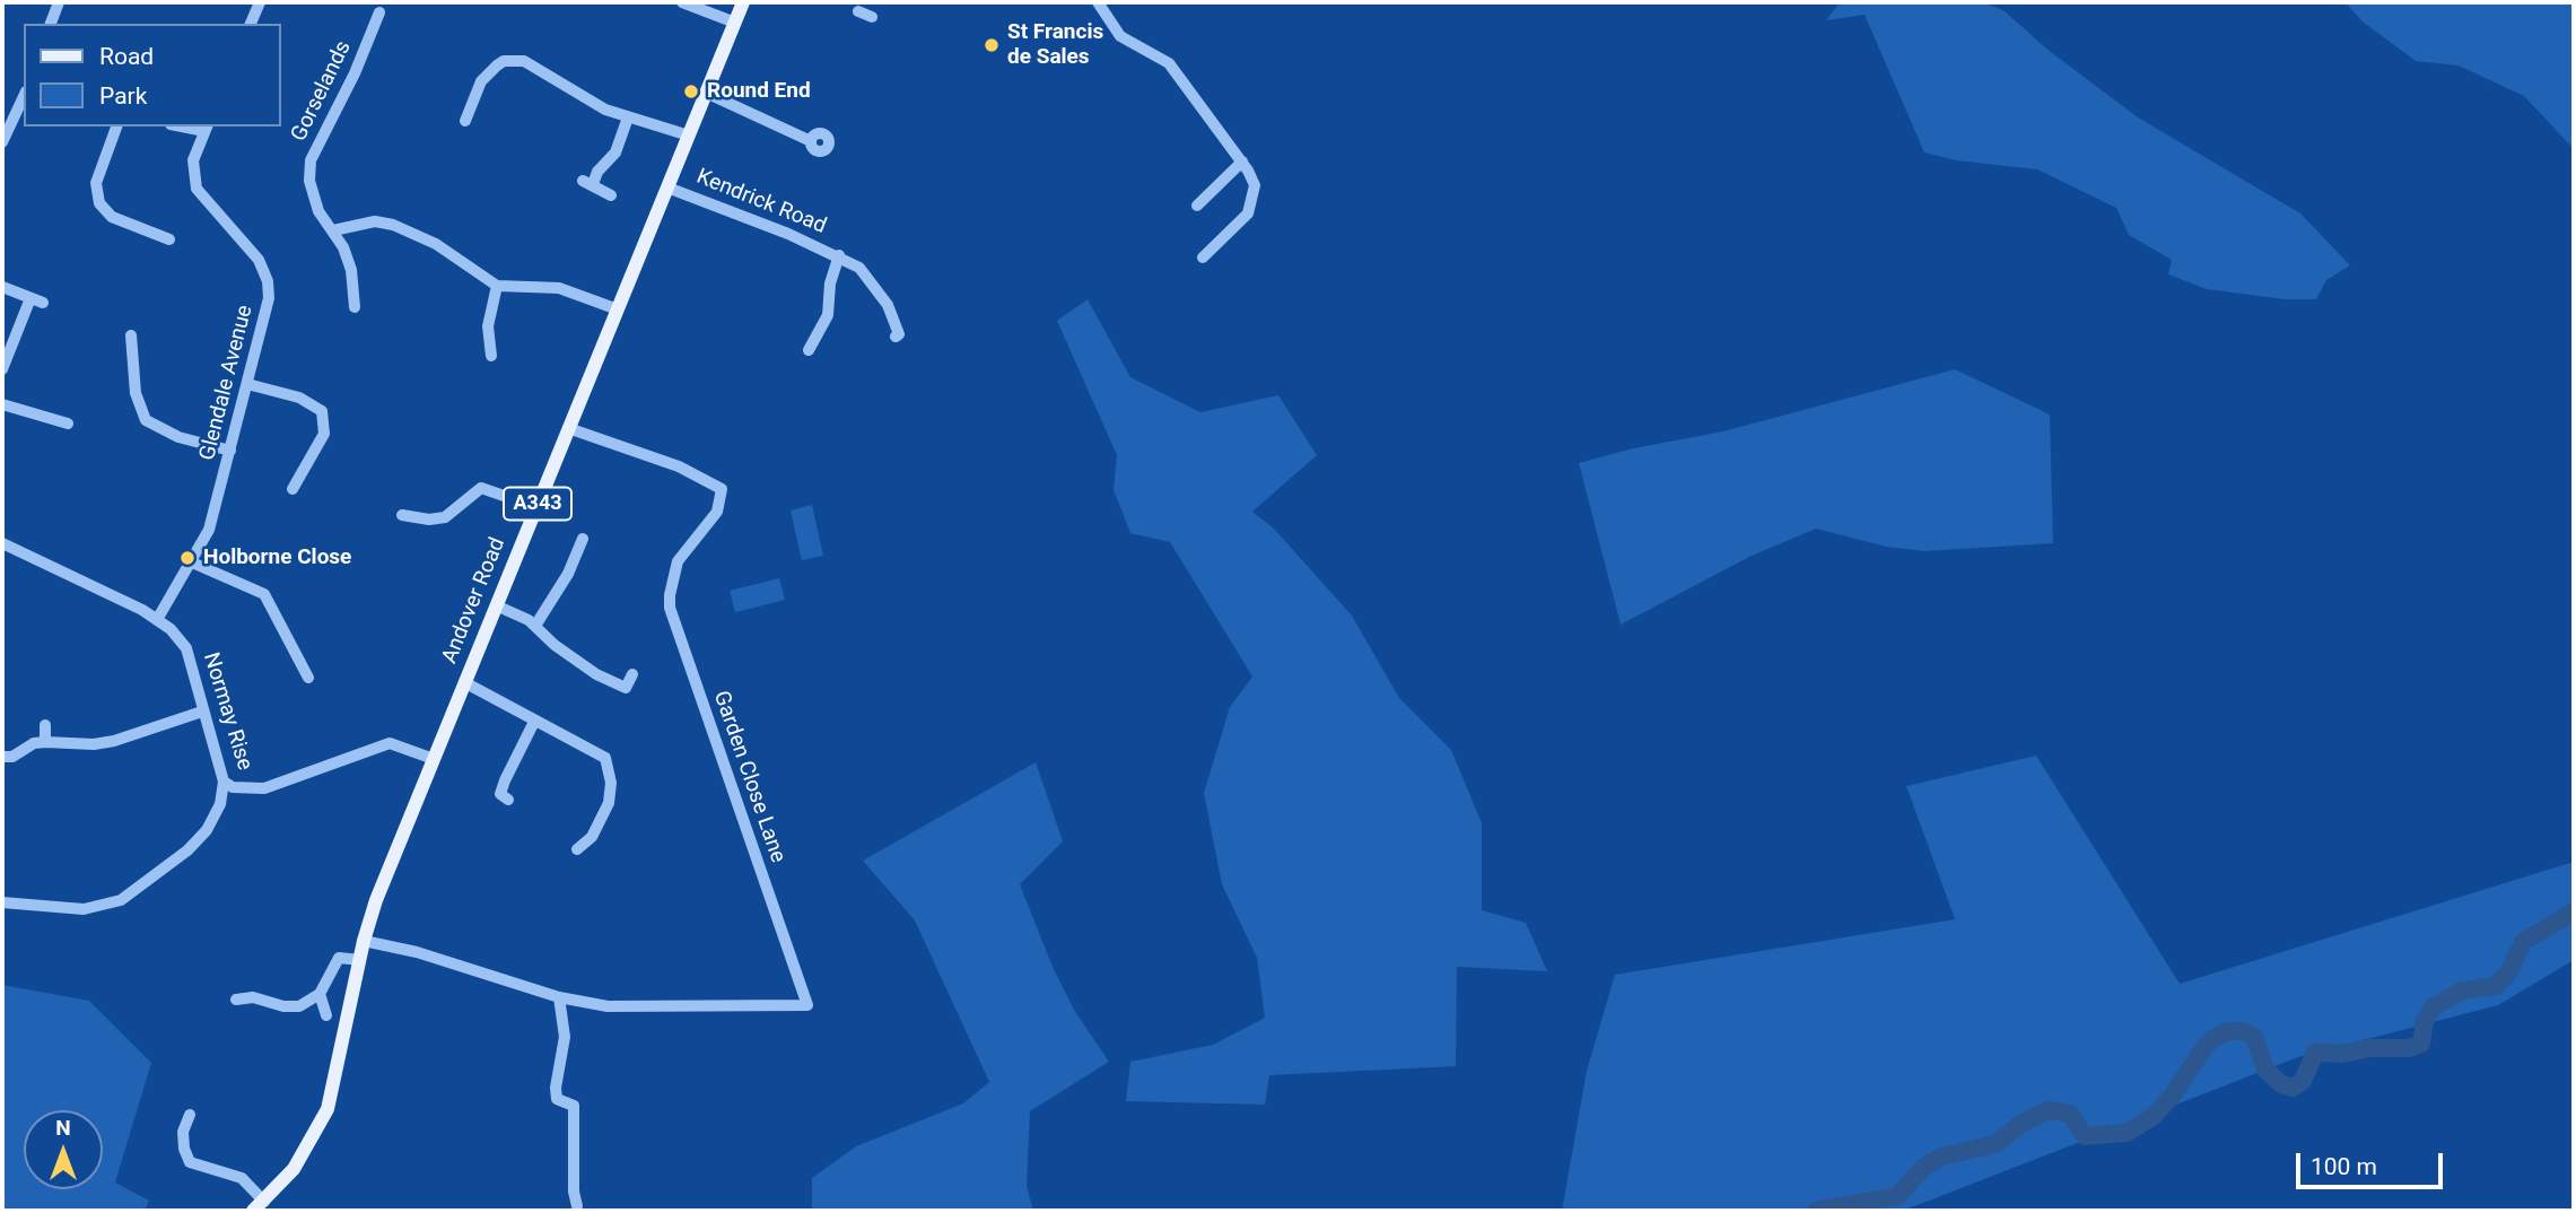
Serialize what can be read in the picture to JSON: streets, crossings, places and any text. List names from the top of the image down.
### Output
{
  "streets": {
    "main road": ["A343", "Andover Road"],
    "street": [
      "Gorselands",
      "Kendrick Road",
      "Glendale Avenue",
      "Normay Rise",
      "Garden Close Lane"
    ]
  },
  "crossings": [
    ["Kendrick Road", "Andover Road"],
    ["Glendale Avenue", "Normay Rise"],
    ["Andover Road", "Normay Rise"],
    ["Andover Road", "Garden Close Lane"]
  ],
  "places": ["St Francis de Sales", "Round End", "Holborne Close"],
  "legend": ["Road", "Park"],
  "scale_bar": "100 m",
  "north": "top"
}
